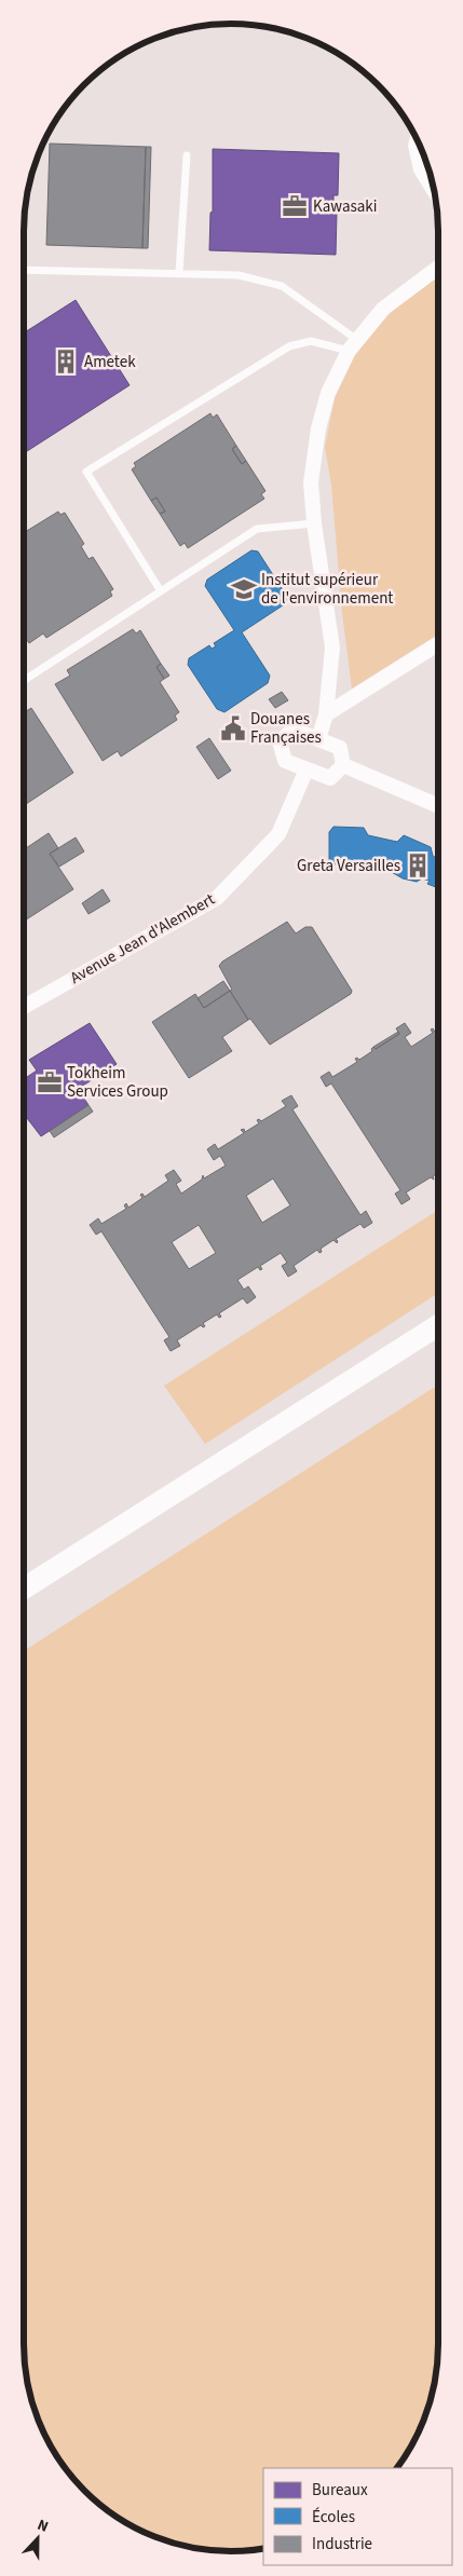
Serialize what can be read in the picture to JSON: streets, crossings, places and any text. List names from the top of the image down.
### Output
{
  "streets": {
    "street": ["Avenue Jean d'Alembert"]
  },
  "places": {
    "office": ["Kawasaki", "Tokheim Services Group"],
    "building": ["Ametek", "Greta Versailles"],
    "school or university": ["Institut supérieur de l'environnement"],
    "public building": ["Douanes Françaises"]
  },
  "legend": ["Bureaux", "Écoles", "Industrie"],
  "north": "top"
}
